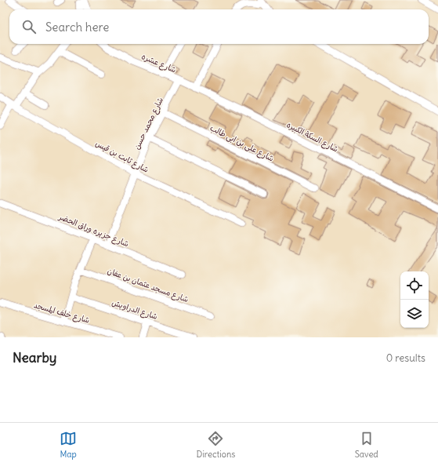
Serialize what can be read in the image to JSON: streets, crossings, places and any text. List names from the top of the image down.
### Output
{
  "streets": {
    "street": [
      "شارع عشره",
      "شارع محمد حسن",
      "شارع السكة الكبيره",
      "شارع على بن ابى طالب",
      "شارع ثابت بن قيس",
      "شارع جزيره وراق الحضر",
      "شارع مسجد عثمان بن عفان",
      "شارع الدراويش",
      "شارع خلف المسجد"
    ]
  },
  "crossings": [
    ["شارع عشره", "شارع محمد حسن"],
    ["شارع عشره", "شارع السكة الكبيره"],
    ["شارع محمد حسن", "شارع السكة الكبيره"],
    ["شارع محمد حسن", "شارع على بن ابى طالب"],
    ["شارع محمد حسن", "شارع ثابت بن قيس"],
    ["شارع محمد حسن", "شارع جزيره وراق الحضر"]
  ],
  "page": {
    "search": "Search here",
    "heading": ["Nearby", "0 results"],
    "nav": ["Map", "Directions", "Saved"]
  }
}
